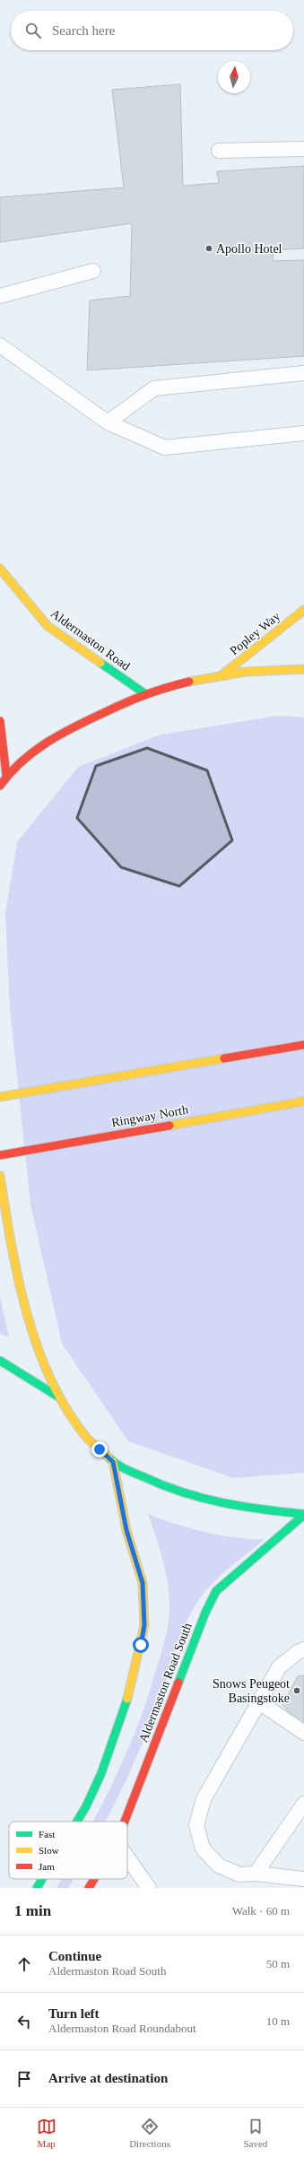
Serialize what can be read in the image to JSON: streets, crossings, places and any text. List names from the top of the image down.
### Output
{
  "streets": {
    "main road": [
      "Popley Way",
      "Aldermaston Road",
      "Ringway North",
      "Aldermaston Road South"
    ]
  },
  "places": ["Apollo Hotel", "Snows Peugeot Basingstoke"],
  "legend": ["Fast", "Slow", "Jam"],
  "north": "top",
  "page": {
    "search": "Search here",
    "heading": ["1 min", "Walk · 60 m"],
    "list": [
      ["Continue", "Aldermaston Road South", "50 m"],
      ["Turn left", "Aldermaston Road Roundabout", "10 m"],
      "Arrive at destination"
    ],
    "nav": ["Map", "Directions", "Saved"]
  }
}
